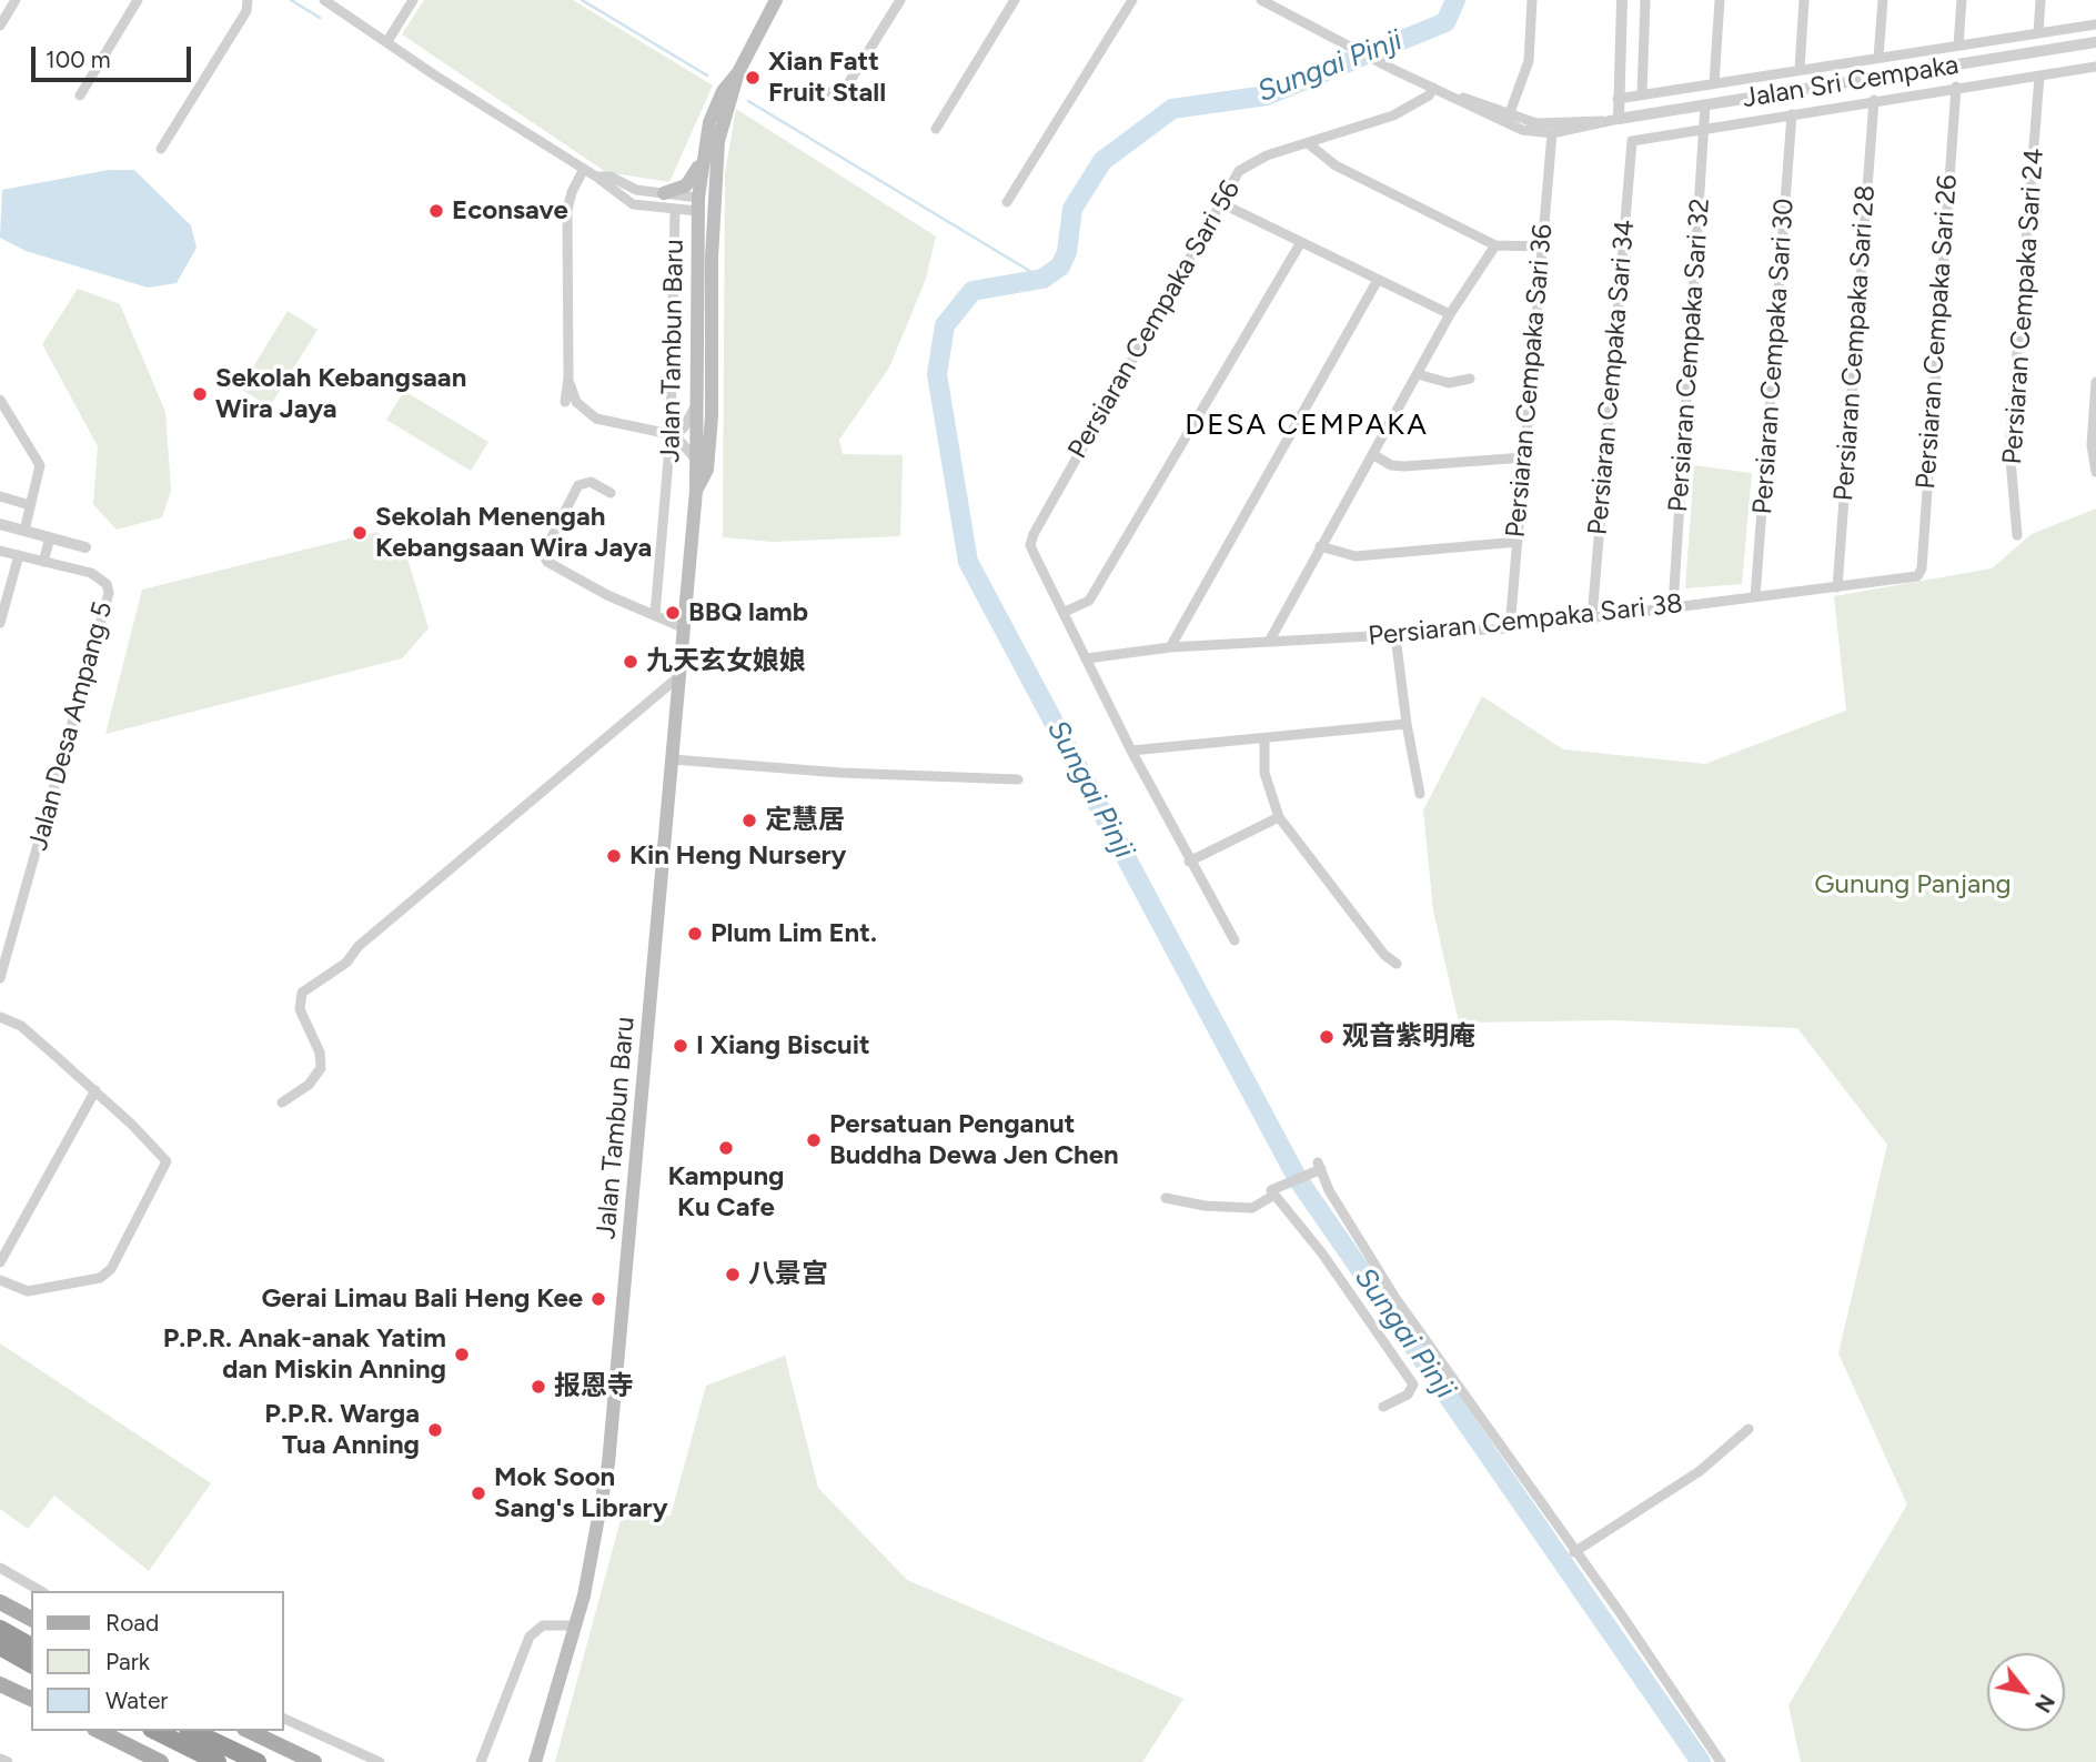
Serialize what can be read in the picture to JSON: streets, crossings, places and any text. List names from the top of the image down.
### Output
{
  "streets": {
    "main road": ["Jalan Tambun Baru"],
    "street": [
      "Jalan Sri Cempaka",
      "Persiaran Cempaka Sari 24",
      "Persiaran Cempaka Sari 56",
      "Persiaran Cempaka Sari 26",
      "Persiaran Cempaka Sari 28",
      "Persiaran Cempaka Sari 32",
      "Persiaran Cempaka Sari 30",
      "Persiaran Cempaka Sari 34",
      "Persiaran Cempaka Sari 36",
      "Persiaran Cempaka Sari 38",
      "Jalan Desa Ampang 5"
    ]
  },
  "crossings": [
    ["Jalan Sri Cempaka", "Persiaran Cempaka Sari 56"],
    ["Jalan Sri Cempaka", "Persiaran Cempaka Sari 32"],
    ["Jalan Sri Cempaka", "Persiaran Cempaka Sari 36"],
    ["Persiaran Cempaka Sari 26", "Persiaran Cempaka Sari 38"],
    ["Persiaran Cempaka Sari 28", "Persiaran Cempaka Sari 38"],
    ["Persiaran Cempaka Sari 32", "Persiaran Cempaka Sari 34"],
    ["Persiaran Cempaka Sari 32", "Persiaran Cempaka Sari 38"],
    ["Persiaran Cempaka Sari 30", "Persiaran Cempaka Sari 38"],
    ["Persiaran Cempaka Sari 34", "Persiaran Cempaka Sari 38"],
    ["Persiaran Cempaka Sari 36", "Persiaran Cempaka Sari 38"]
  ],
  "districts": ["DESA CEMPAKA"],
  "water": ["Sungai Pinji"],
  "parks": ["Gunung Panjang"],
  "places": [
    "Xian Fatt Fruit Stall",
    "Econsave",
    "Sekolah Kebangsaan Wira Jaya",
    "Sekolah Menengah Kebangsaan Wira Jaya",
    "BBQ lamb",
    "九天玄女娘娘",
    "定慧居",
    "Kin Heng Nursery",
    "Plum Lim Ent.",
    "观音紫明庵",
    "I Xiang Biscuit",
    "Persatuan Penganut Buddha Dewa Jen Chen",
    "Kampung Ku Cafe",
    "八景宫",
    "Gerai Limau Bali Heng Kee",
    "P.P.R. Anak-anak Yatim dan Miskin Anning",
    "报恩寺",
    "P.P.R. Warga Tua Anning",
    "Mok Soon Sang's Library"
  ],
  "legend": ["Road", "Park", "Water"],
  "scale_bar": "100 m",
  "north": "bottom right"
}
